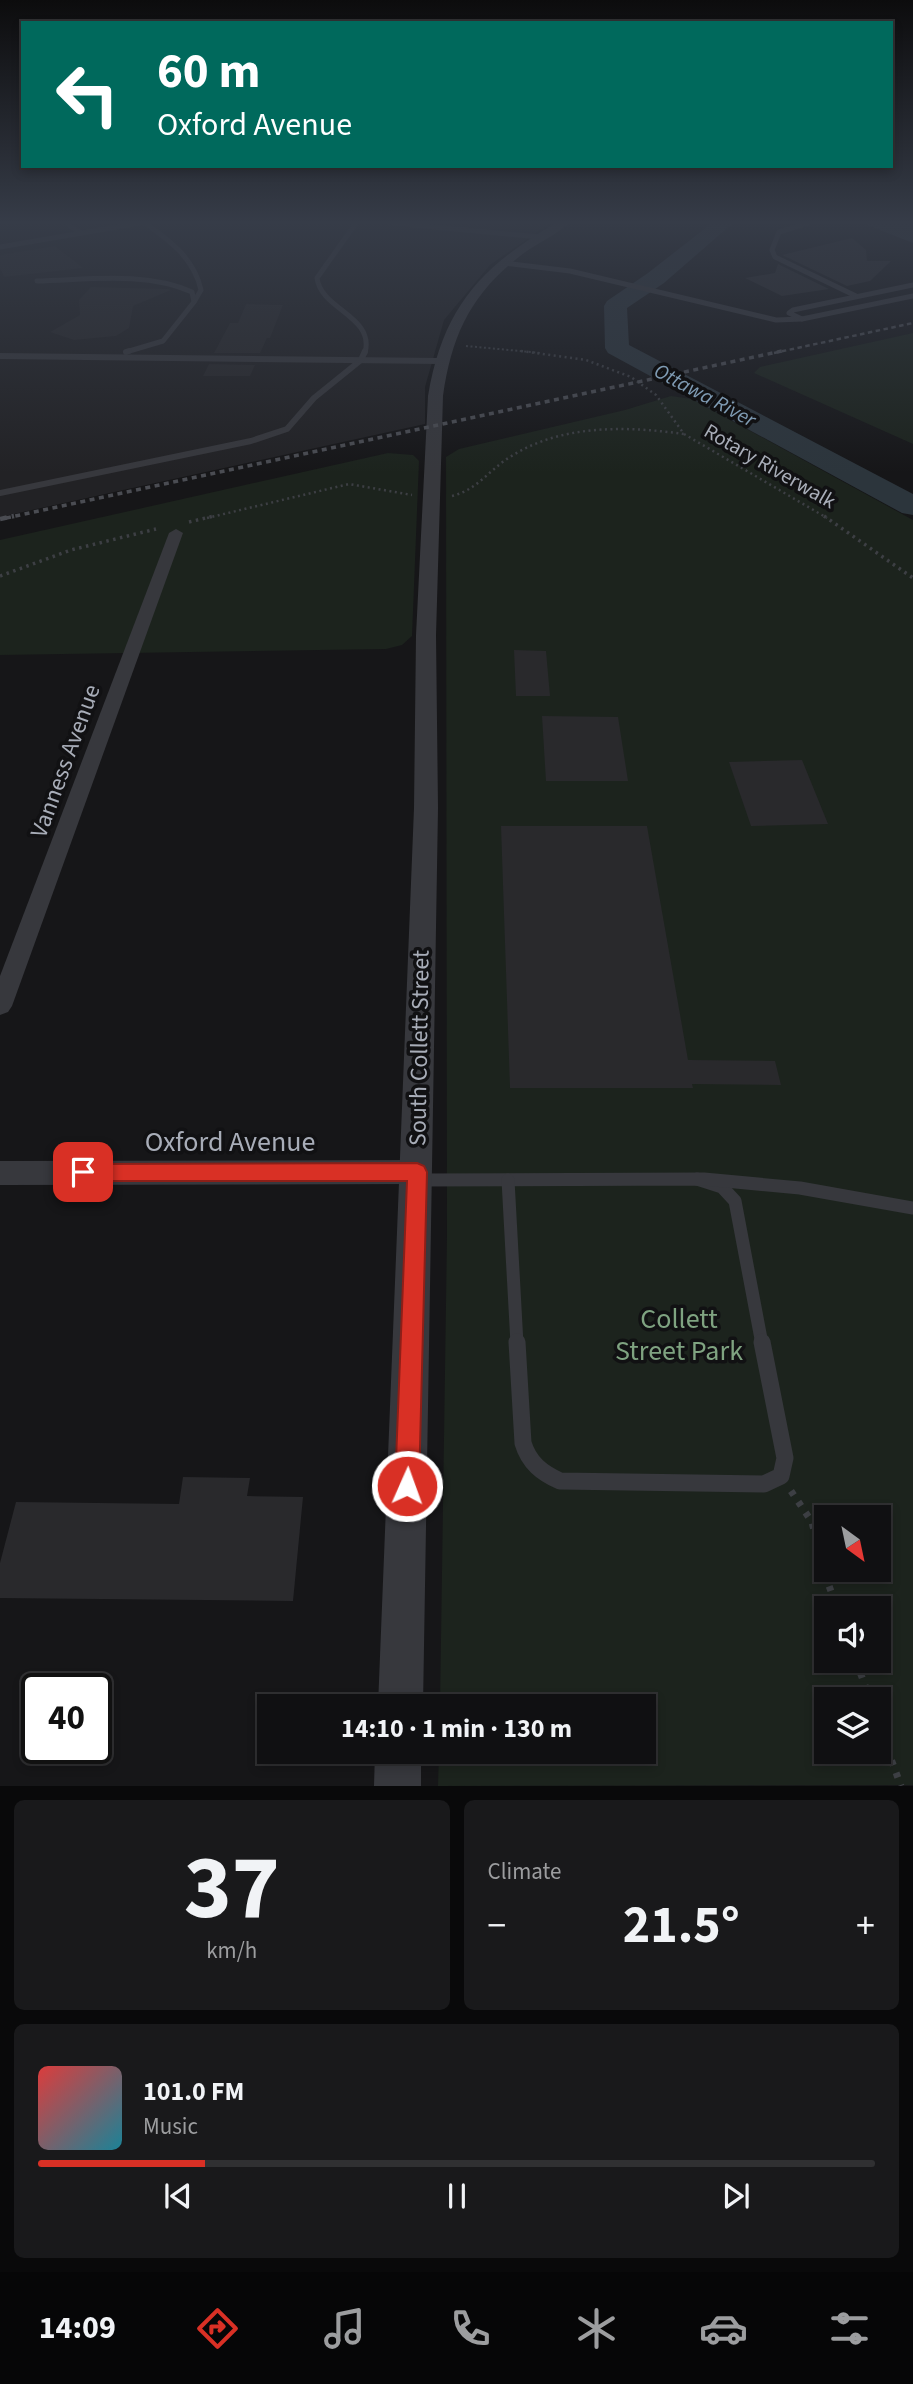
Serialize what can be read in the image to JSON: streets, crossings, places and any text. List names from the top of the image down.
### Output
{
  "streets": {
    "street": ["Vanness Avenue", "South Collett Street", "Oxford Avenue"],
    "path": ["Rotary Riverwalk"]
  },
  "crossings": [
    ["South Collett Street", "Oxford Avenue"]
  ],
  "water": ["Ottawa River"],
  "parks": ["Collett Street Park"],
  "north": "bottom right",
  "page": {
    "turn": ["60 m", "Oxford Avenue"],
    "limit": "40",
    "trip": "14:10 · 1 min · 130 m",
    "tile": [
      ["37", "km/h"],
      "Climate"
    ],
    "heat": ["−", "21.5°", "+"],
    "song": ["101.0 FM", "Music"],
    "tabs": "14:09"
  }
}
